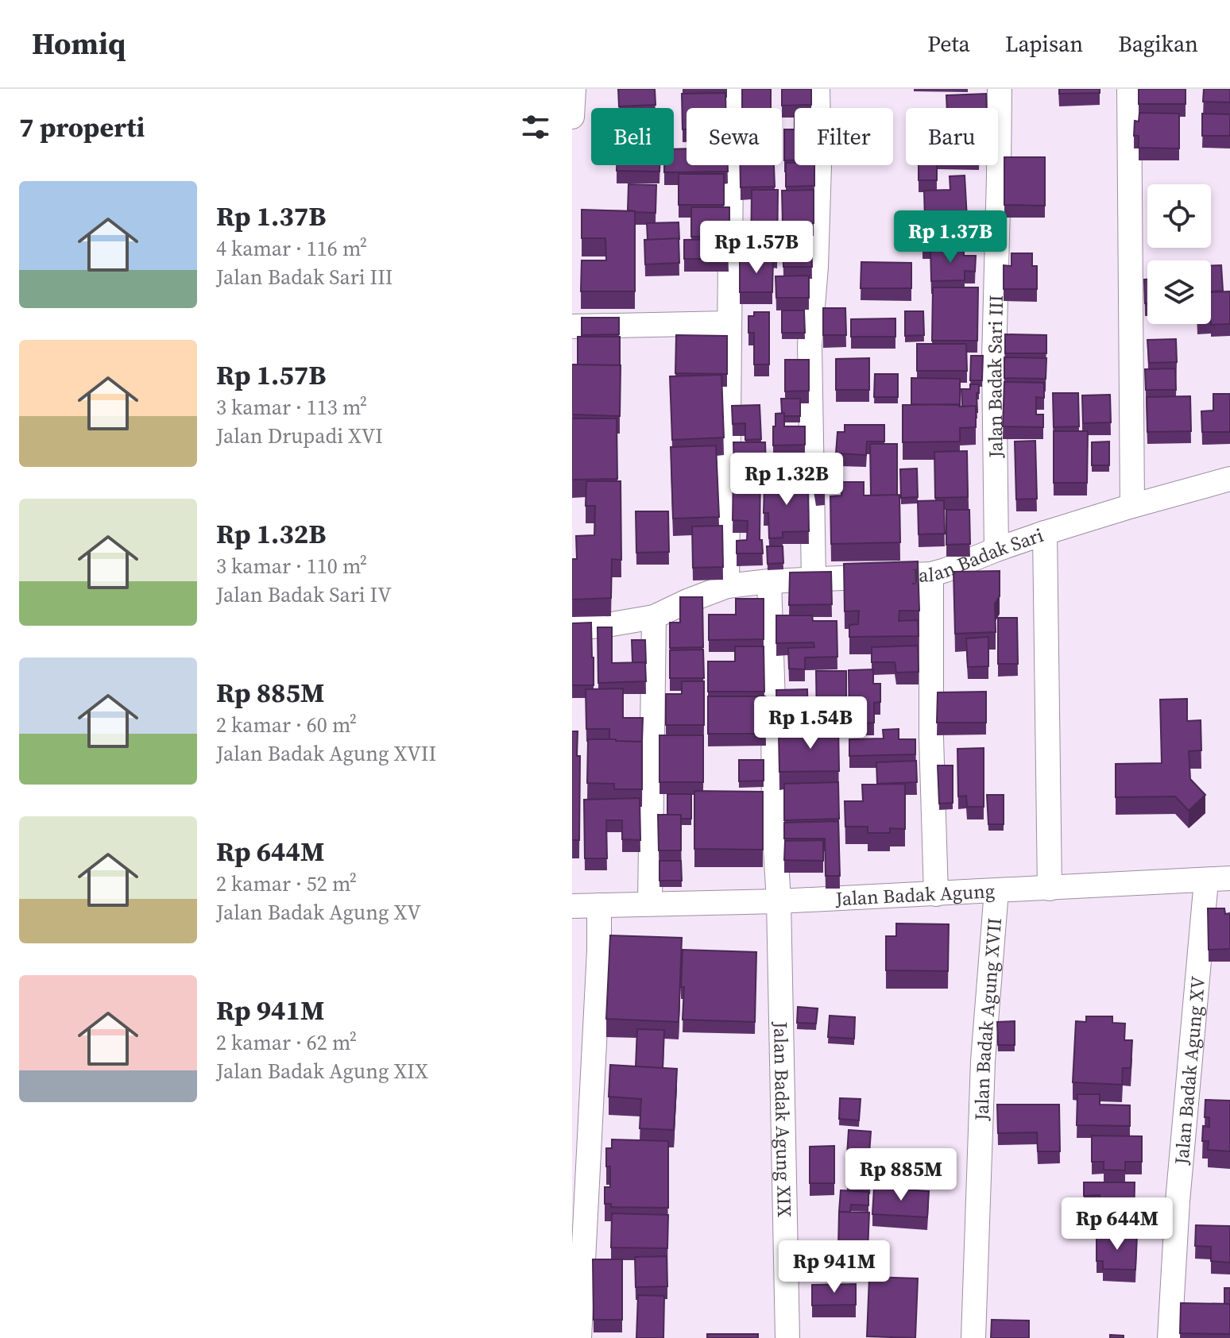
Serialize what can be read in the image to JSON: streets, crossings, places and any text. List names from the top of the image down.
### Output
{
  "streets": {
    "street": [
      "Jalan Badak Sari III",
      "Jalan Badak Sari",
      "Jalan Badak Agung",
      "Jalan Badak Agung XVII",
      "Jalan Badak Agung XV",
      "Jalan Badak Agung XIX"
    ]
  },
  "crossings": [
    ["Jalan Badak Sari III", "Jalan Badak Sari"],
    ["Jalan Badak Sari", "Jalan Badak Agung XIX"],
    ["Jalan Badak Agung", "Jalan Badak Agung XVII"],
    ["Jalan Badak Agung", "Jalan Badak Agung XV"],
    ["Jalan Badak Agung", "Jalan Badak Agung XIX"]
  ],
  "page": {
    "header": "Homiq",
    "nav": ["Peta", "Lapisan", "Bagikan"],
    "heading": "7 properti",
    "chip": [
      "Beli",
      "Sewa",
      "Filter",
      "Baru"
    ],
    "list": [
      {
        "name": "Rp 1.37B",
        "note": "4 kamar · 116 m² · Jalan Badak Sari III"
      },
      {
        "name": "Rp 1.57B",
        "note": "3 kamar · 113 m² · Jalan Drupadi XVI"
      },
      {
        "name": "Rp 1.32B",
        "note": "3 kamar · 110 m² · Jalan Badak Sari IV"
      },
      {
        "name": "Rp 885M",
        "note": "2 kamar · 60 m² · Jalan Badak Agung XVII"
      },
      {
        "name": "Rp 644M",
        "note": "2 kamar · 52 m² · Jalan Badak Agung XV"
      },
      {
        "name": "Rp 941M",
        "note": "2 kamar · 62 m² · Jalan Badak Agung XIX"
      }
    ],
    "price": [
      "Rp 1.37B",
      "Rp 1.57B",
      "Rp 1.32B",
      "Rp 1.54B",
      "Rp 885M",
      "Rp 644M",
      "Rp 941M"
    ]
  }
}
